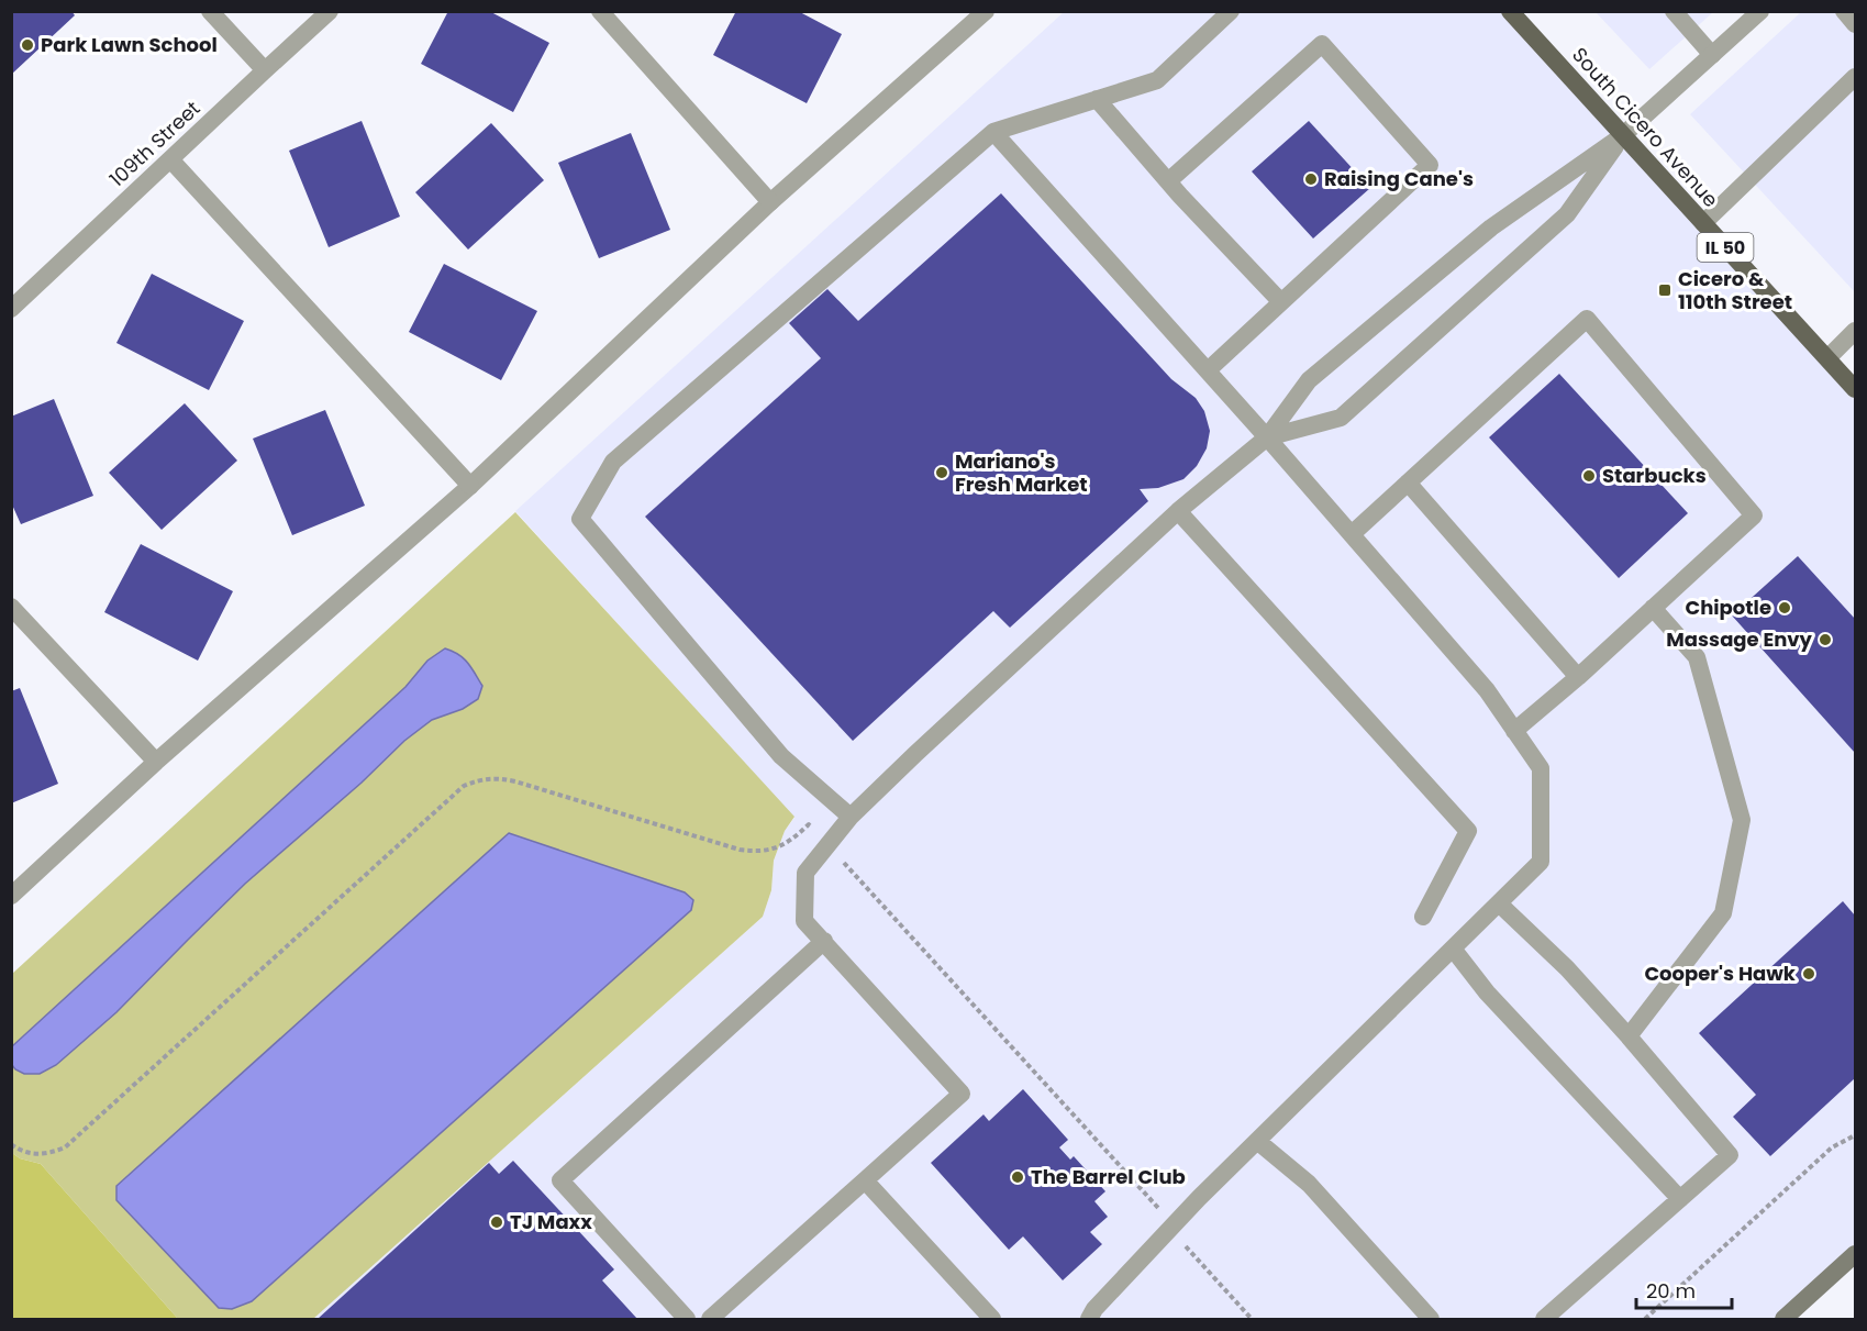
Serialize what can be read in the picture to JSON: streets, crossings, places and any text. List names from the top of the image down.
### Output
{
  "streets": {
    "main road": ["South Cicero Avenue", "IL 50"],
    "street": ["109th Street"]
  },
  "places": {
    "other": [
      "Park Lawn School",
      "Raising Cane's",
      "Mariano's Fresh Market",
      "Starbucks",
      "Chipotle",
      "Massage Envy",
      "Cooper's Hawk",
      "The Barrel Club",
      "TJ Maxx"
    ],
    "transit": ["Cicero & 110th Street"]
  },
  "scale_bar": "20 m"
}
